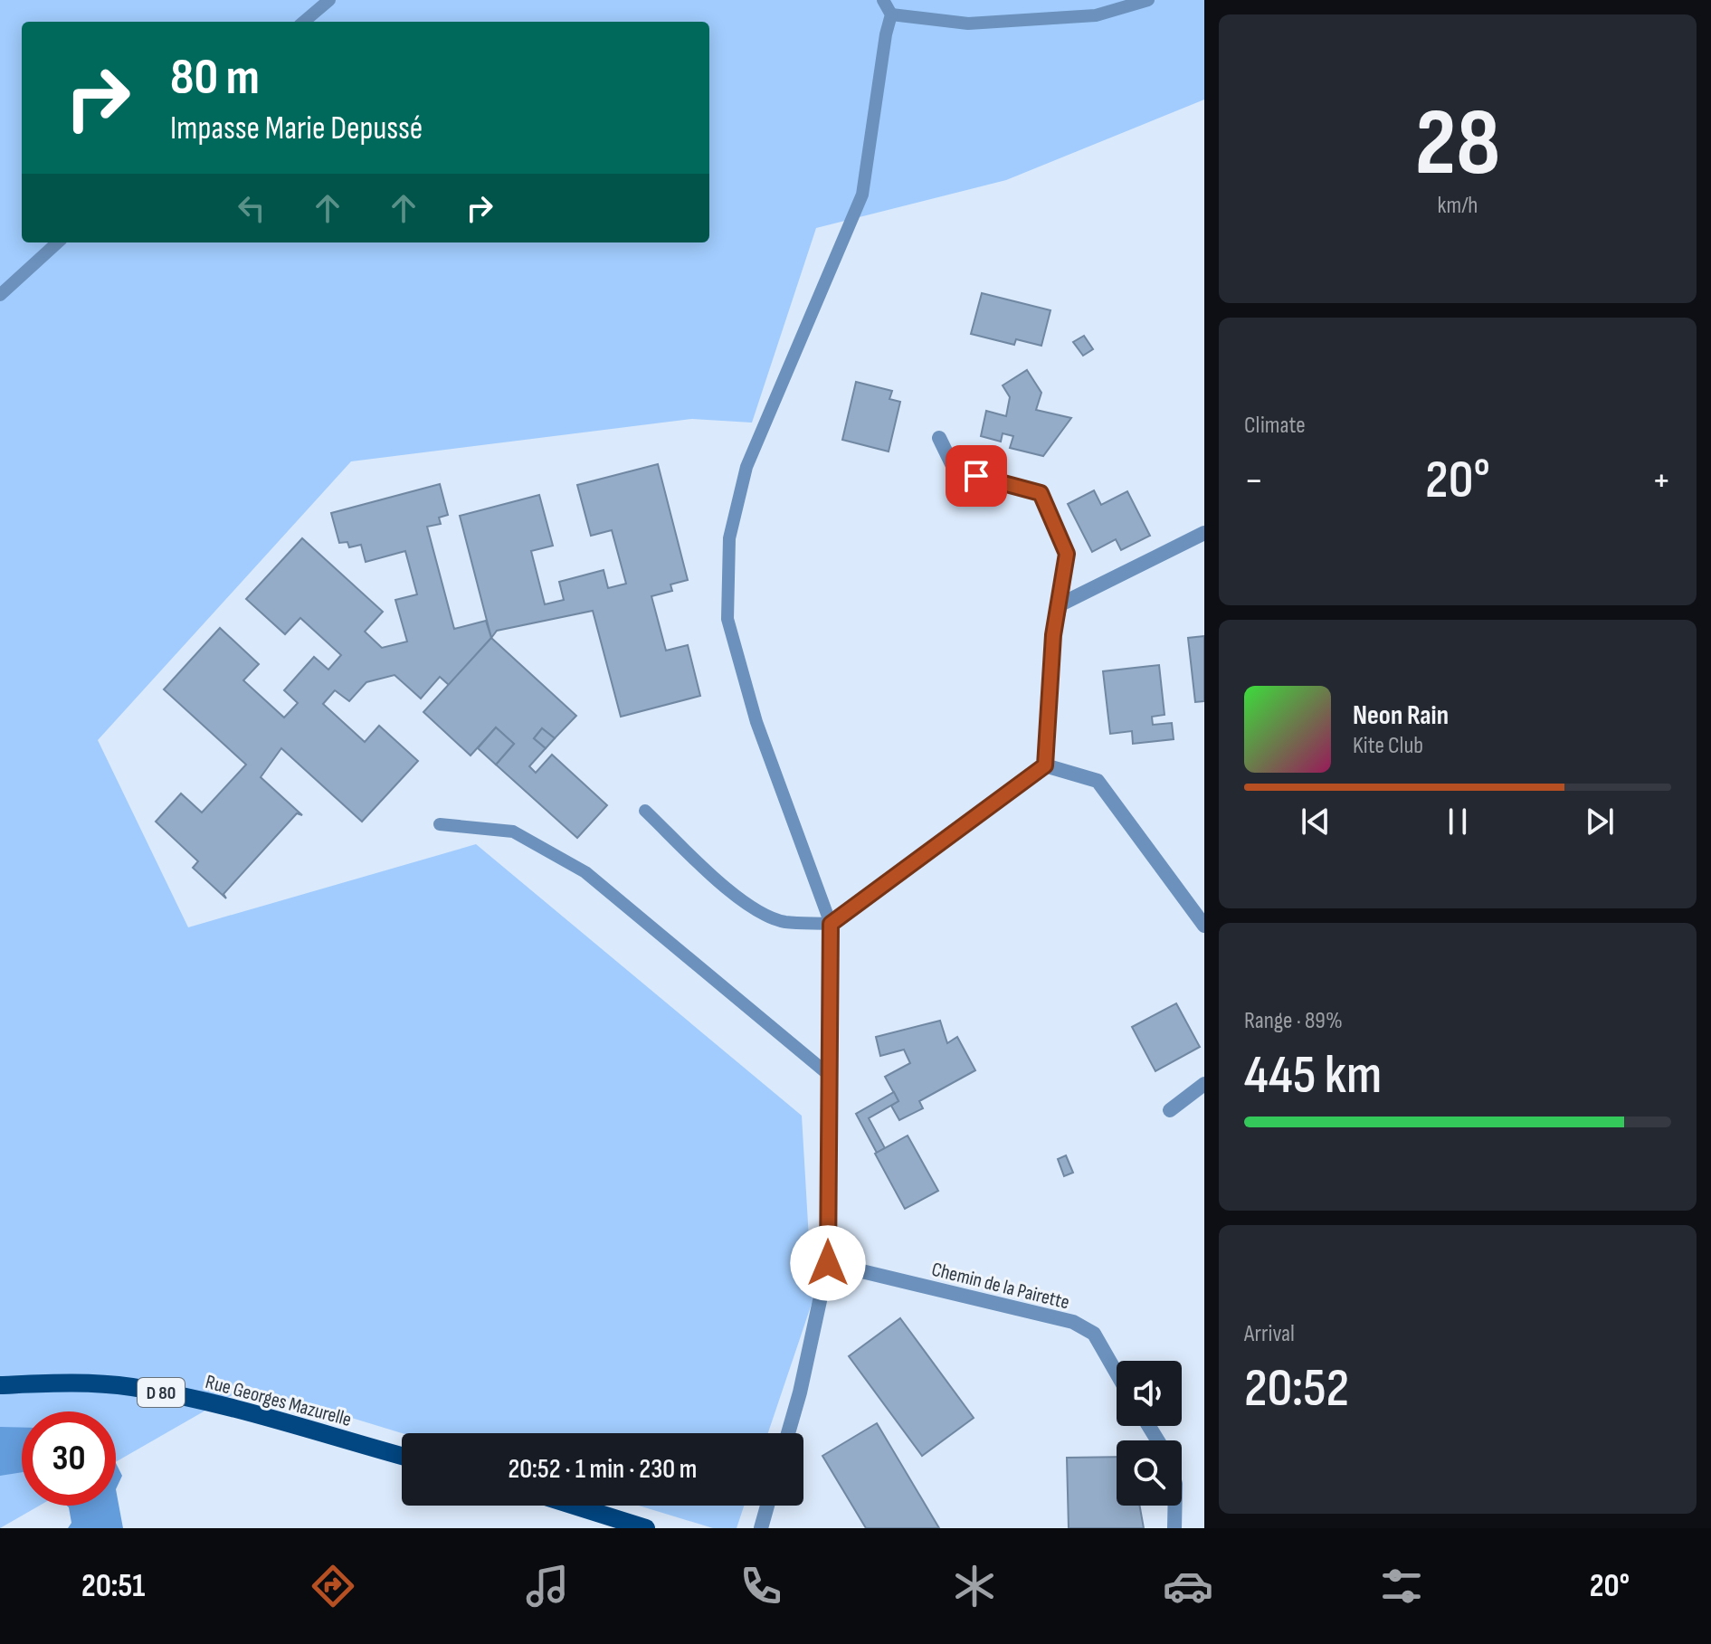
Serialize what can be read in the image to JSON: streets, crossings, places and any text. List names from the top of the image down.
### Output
{
  "streets": {
    "main road": ["D 80", "Rue Georges Mazurelle"],
    "street": ["Chemin de la Pairette"]
  },
  "page": {
    "tile": [
      ["28", "km/h"],
      "Climate",
      ["Range · 89%", "445 km"],
      ["Arrival", "20:52"]
    ],
    "turn": ["80 m", "Impasse Marie Depussé"],
    "heat": ["−", "20°", "+"],
    "song": ["Neon Rain", "Kite Club"],
    "limit": "30",
    "trip": "20:52 · 1 min · 230 m",
    "tabs": ["20:51", "20°"]
  }
}
